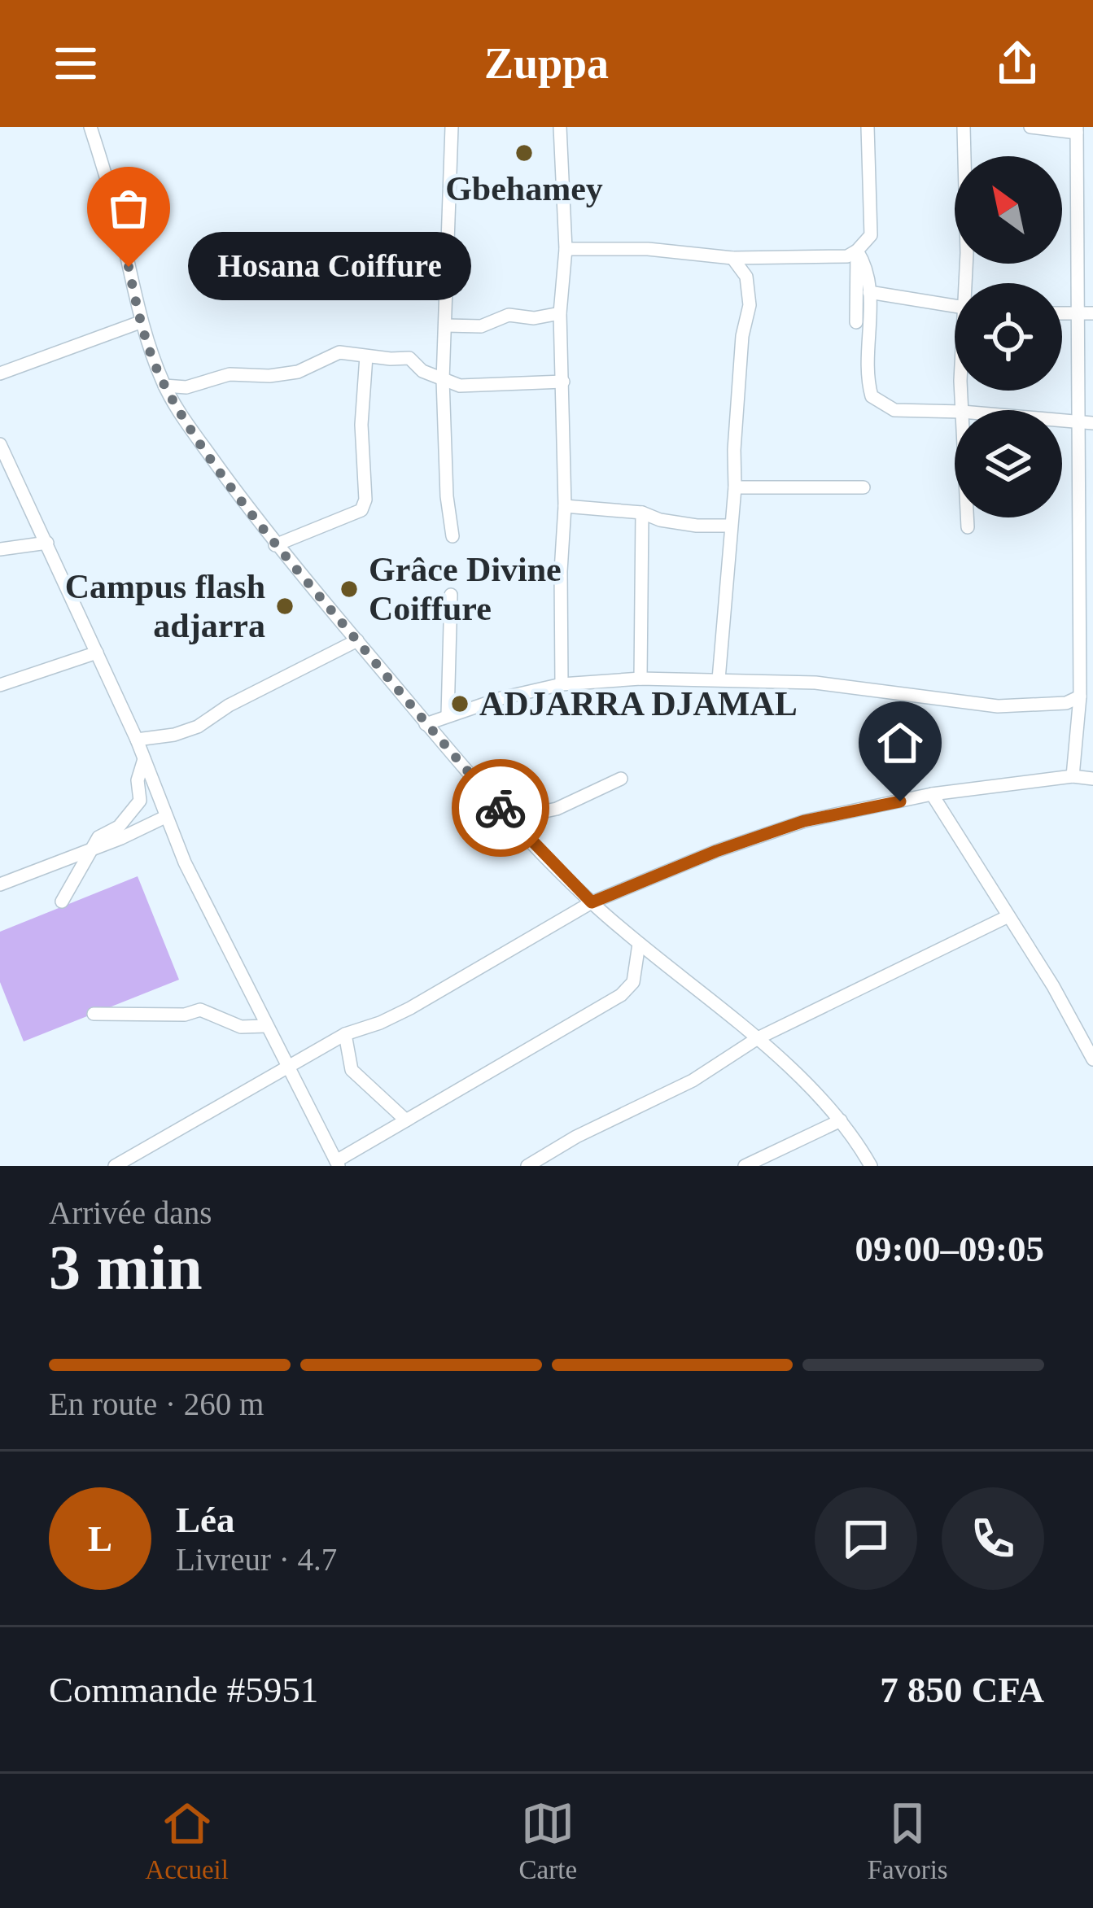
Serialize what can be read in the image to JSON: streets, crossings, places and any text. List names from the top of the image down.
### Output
{
  "places": [
    "Gbehamey",
    "Hosana Coiffure",
    "Grâce Divine Coiffure",
    "Campus flash adjarra",
    "ADJARRA DJAMAL"
  ],
  "north": "top left",
  "page": {
    "header": "Zuppa",
    "bubble": "Hosana Coiffure",
    "heading": ["3 min", "Arrivée dans", "09:00–09:05"],
    "panel": [
      "Léa",
      "Livreur · 4.7",
      "Commande #5951",
      "7 850 CFA"
    ],
    "bar": "En route · 260 m",
    "round": "L",
    "tabs": ["Accueil", "Carte", "Favoris"]
  }
}
